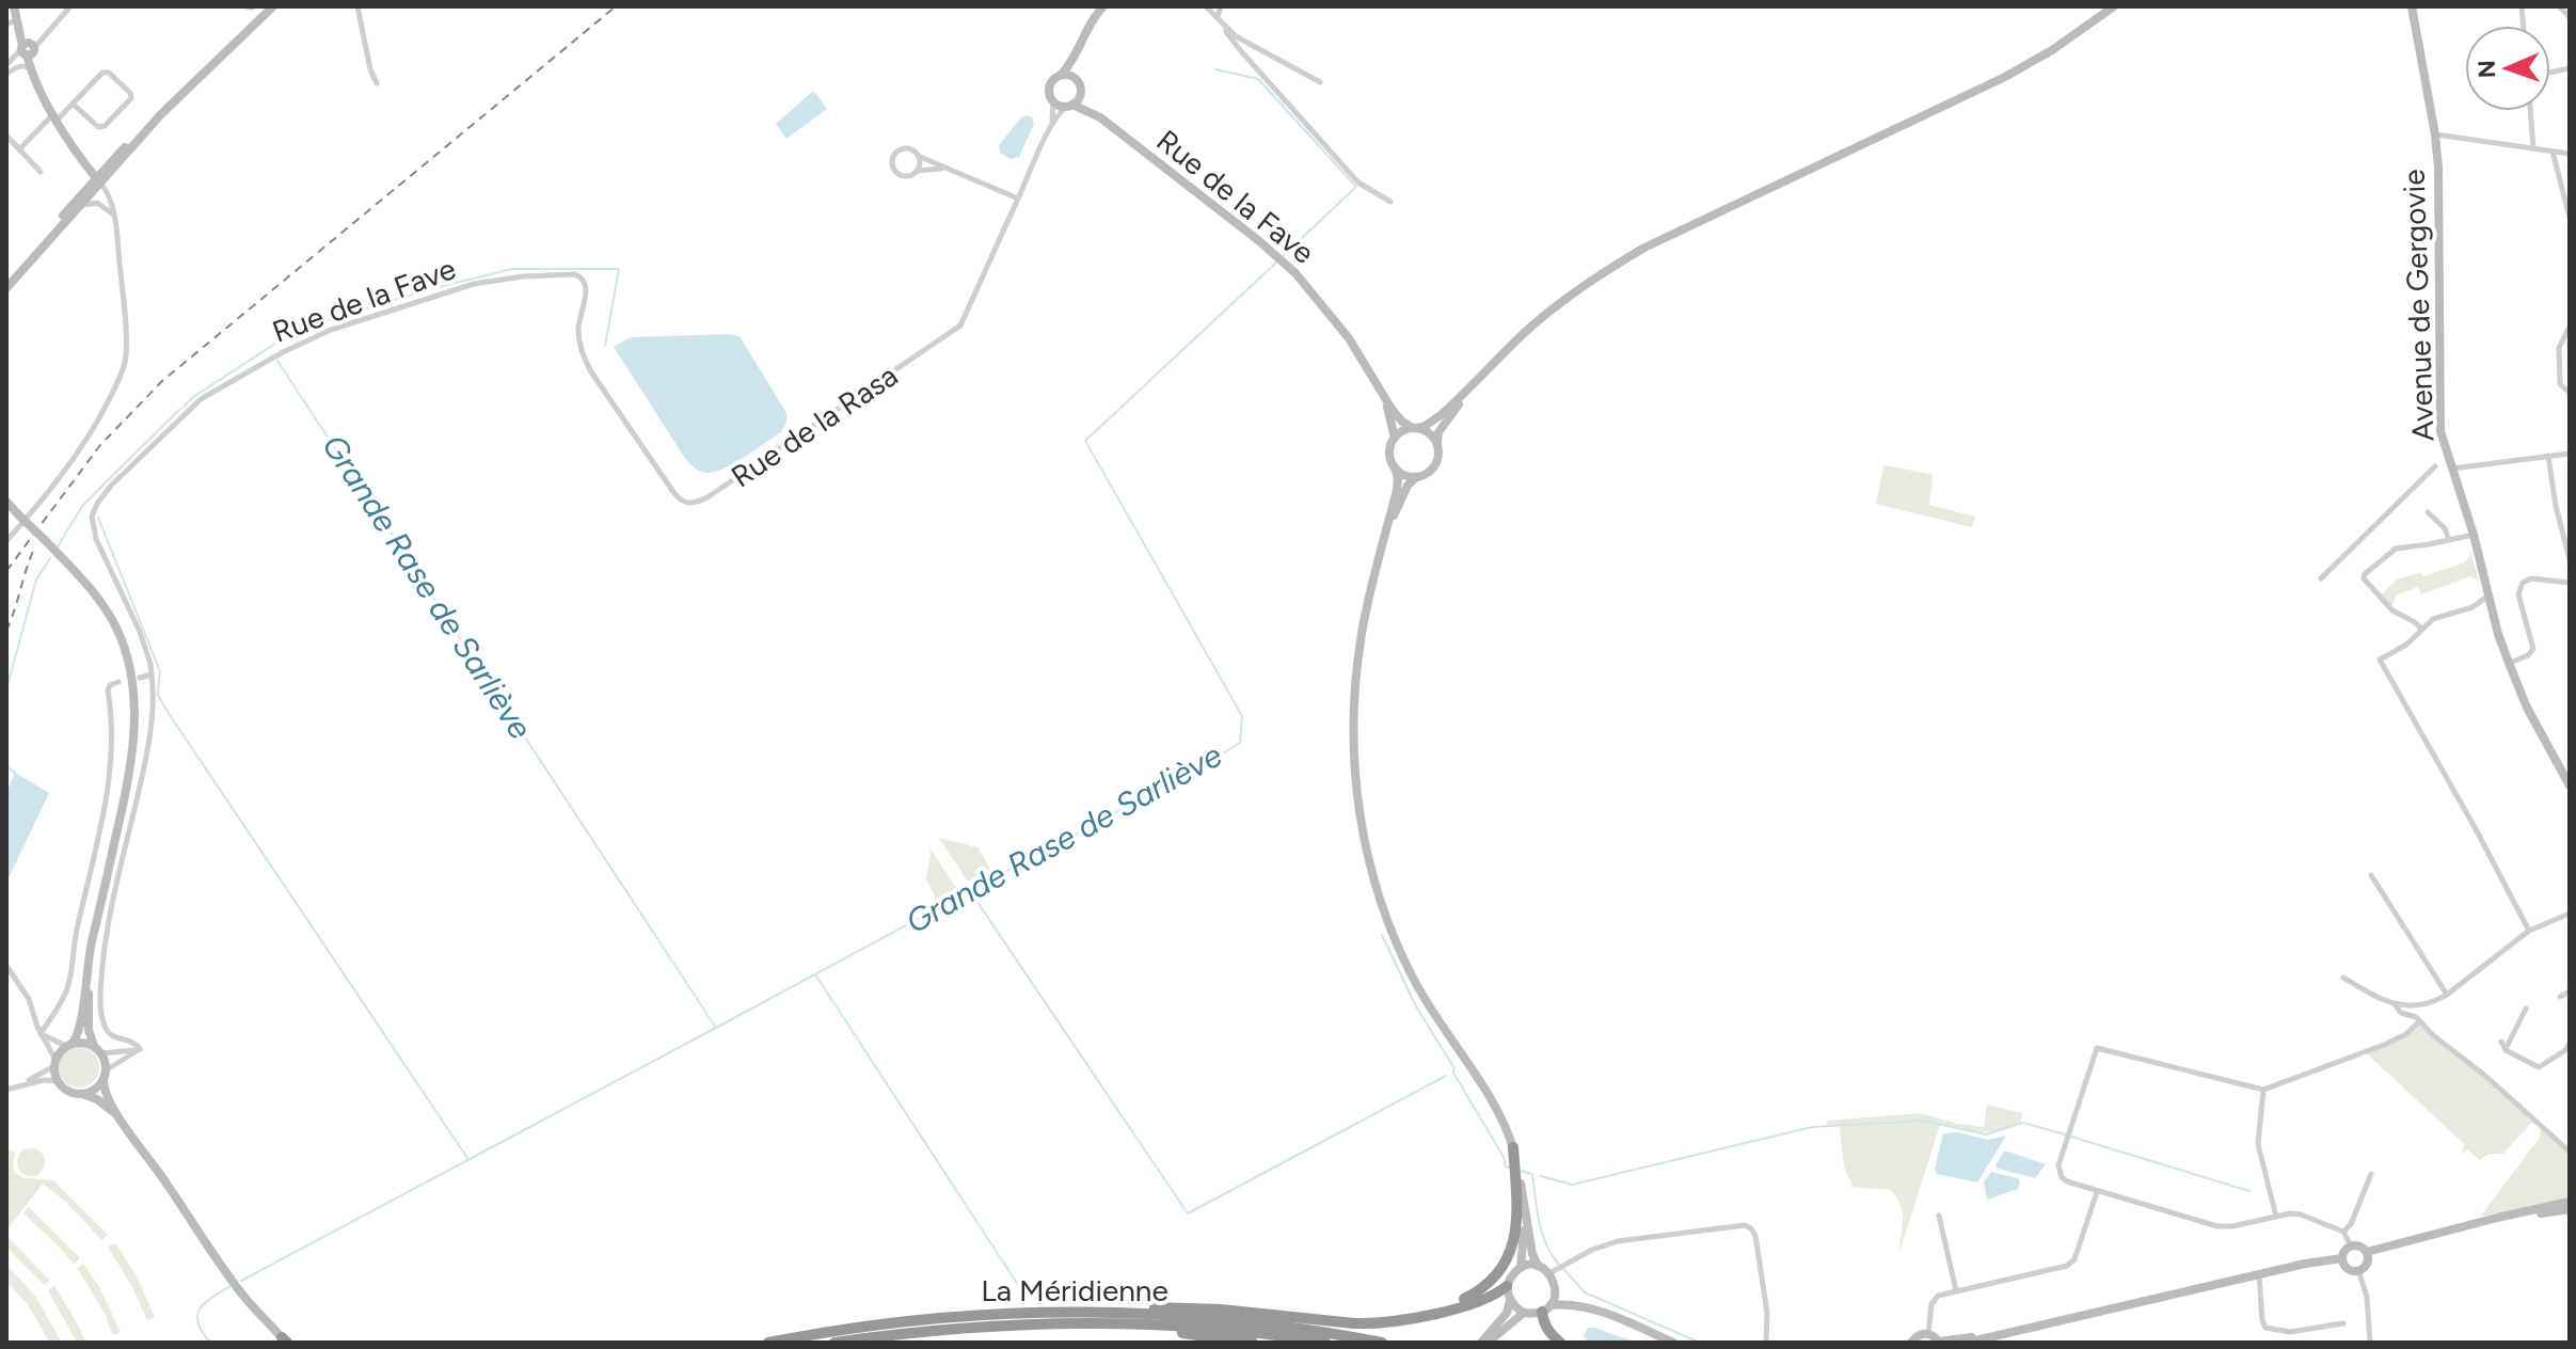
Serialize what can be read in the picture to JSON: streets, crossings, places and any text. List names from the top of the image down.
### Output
{
  "streets": {
    "highway": ["La Méridienne"],
    "main road": ["Rue de la Fave", "Avenue de Gergovie"],
    "street": ["Rue de la Rasa"]
  },
  "crossings": [
    ["Rue de la Fave", "Rue de la Rasa"]
  ],
  "water": ["Grande Rase de Sarliève"],
  "north": "left"
}
